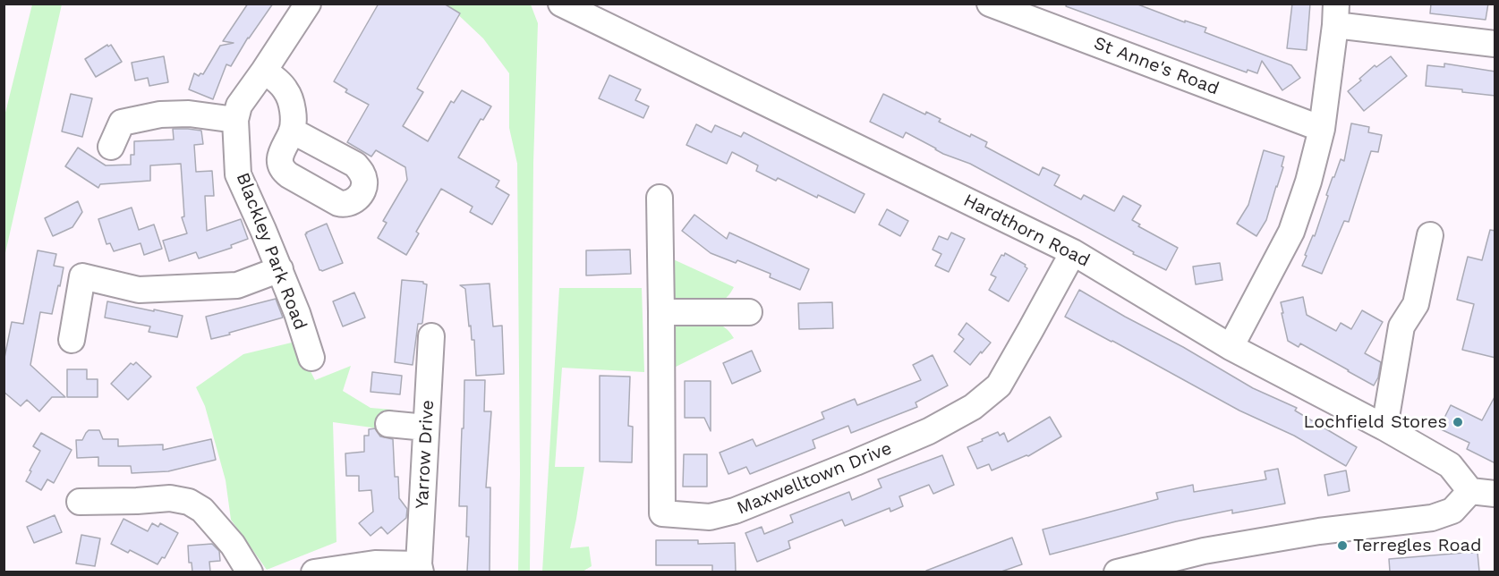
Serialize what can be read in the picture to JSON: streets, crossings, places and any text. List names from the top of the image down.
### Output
{
  "streets": {
    "street": [
      "St Anne's Road",
      "Hardthorn Road",
      "Blackley Park Road",
      "Yarrow Drive",
      "Maxwelltown Drive"
    ]
  },
  "crossings": [
    ["Hardthorn Road", "Maxwelltown Drive"]
  ],
  "places": ["Lochfield Stores", "Terregles Road"]
}
